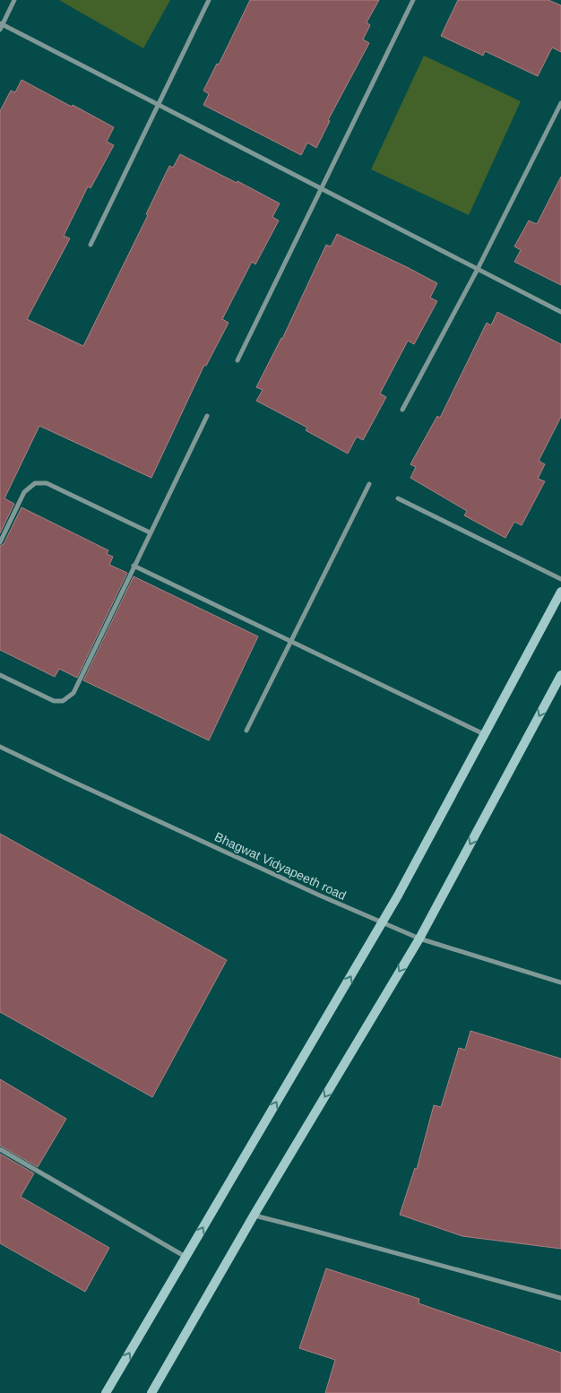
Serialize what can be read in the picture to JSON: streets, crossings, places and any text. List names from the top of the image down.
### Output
{
  "streets": {
    "street": ["Bhagwat Vidyapeeth road"]
  }
}
